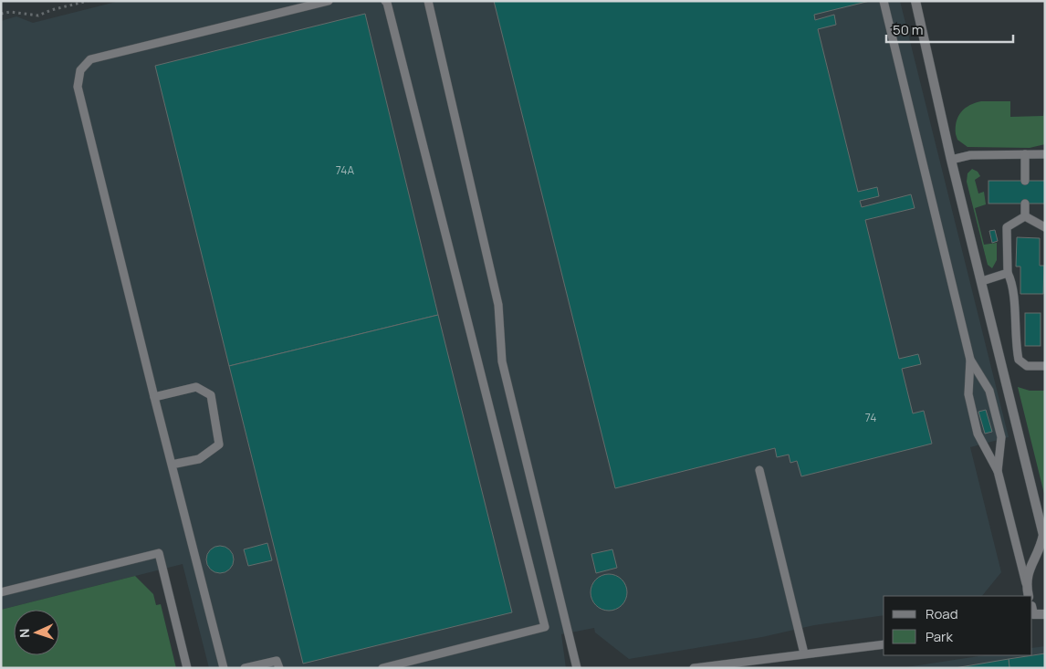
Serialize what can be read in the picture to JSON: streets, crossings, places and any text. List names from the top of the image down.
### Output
{
  "house_numbers": ["74A", "74"],
  "legend": ["Road", "Park"],
  "scale_bar": "50 m",
  "north": "left"
}
